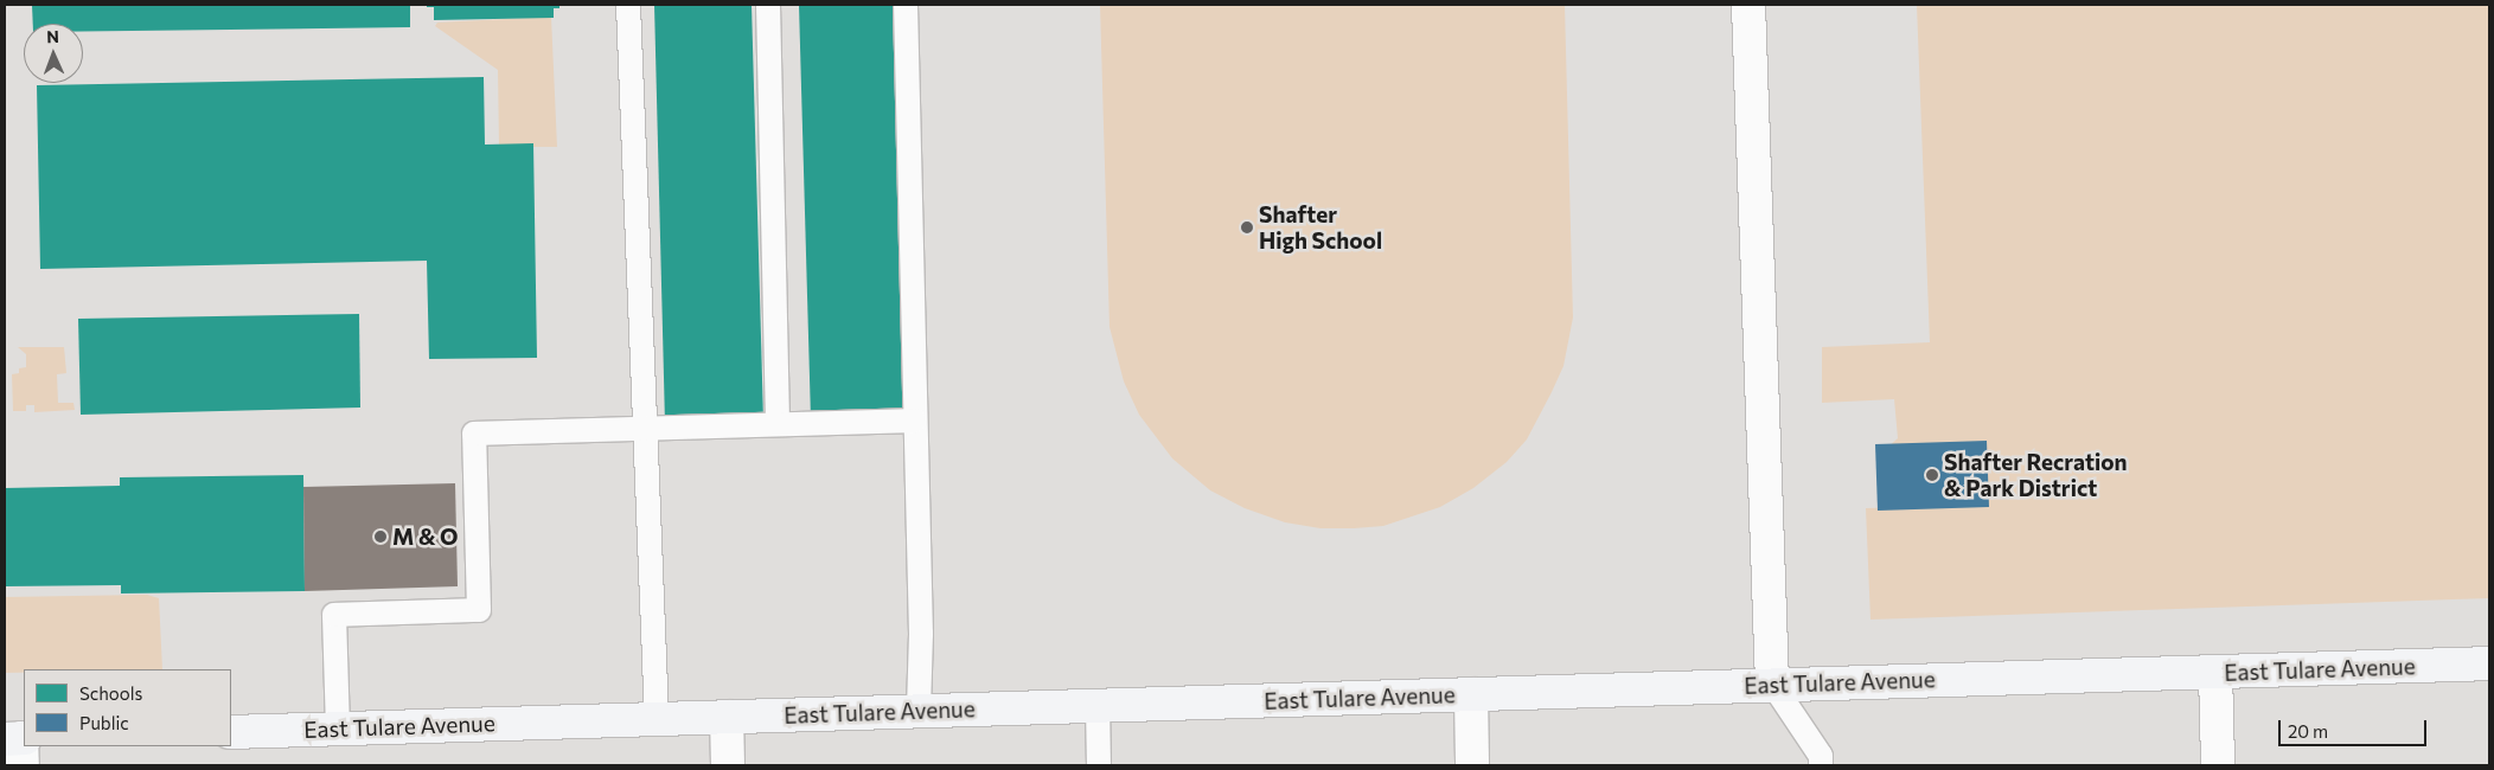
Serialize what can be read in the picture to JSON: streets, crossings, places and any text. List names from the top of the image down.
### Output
{
  "streets": {
    "street": ["East Tulare Avenue"]
  },
  "places": ["Shafter High School", "Shafter Recration & Park District", "M & O"],
  "legend": ["Schools", "Public"],
  "scale_bar": "20 m",
  "north": "top"
}
